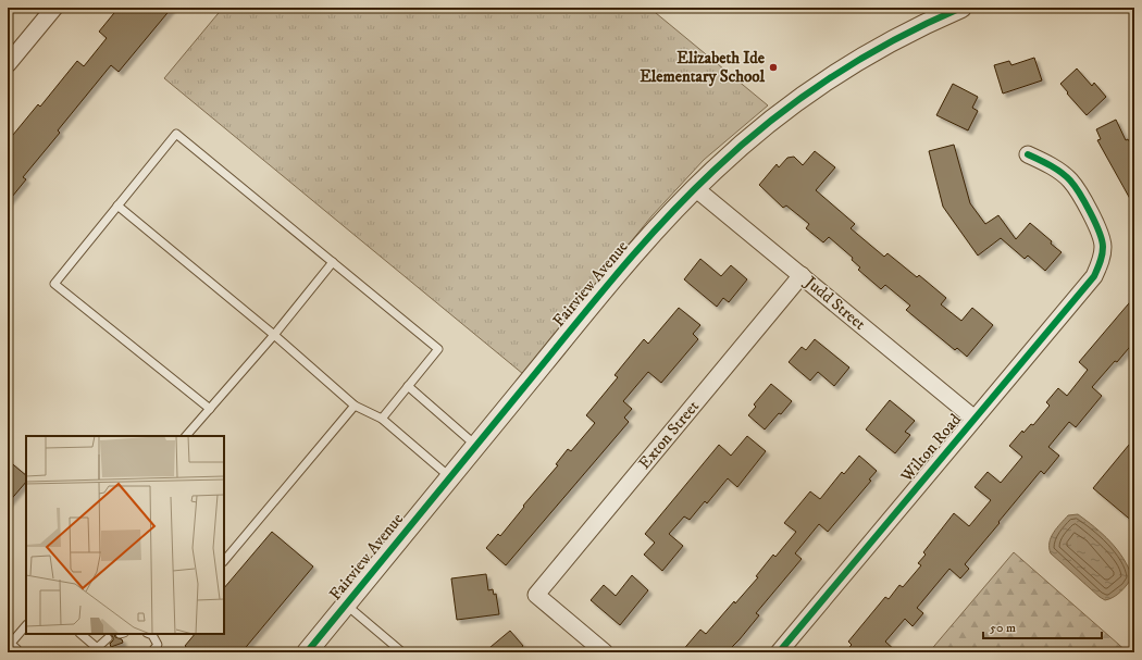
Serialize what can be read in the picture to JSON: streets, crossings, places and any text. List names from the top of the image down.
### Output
{
  "streets": {
    "street": [
      "Fairview Avenue",
      "Judd Street",
      "Exton Street",
      "Wilton Road"
    ]
  },
  "crossings": [
    ["Fairview Avenue", "Judd Street"],
    ["Judd Street", "Exton Street"],
    ["Judd Street", "Wilton Road"]
  ],
  "places": ["Elizabeth Ide Elementary School"],
  "scale_bar": "50 m"
}
